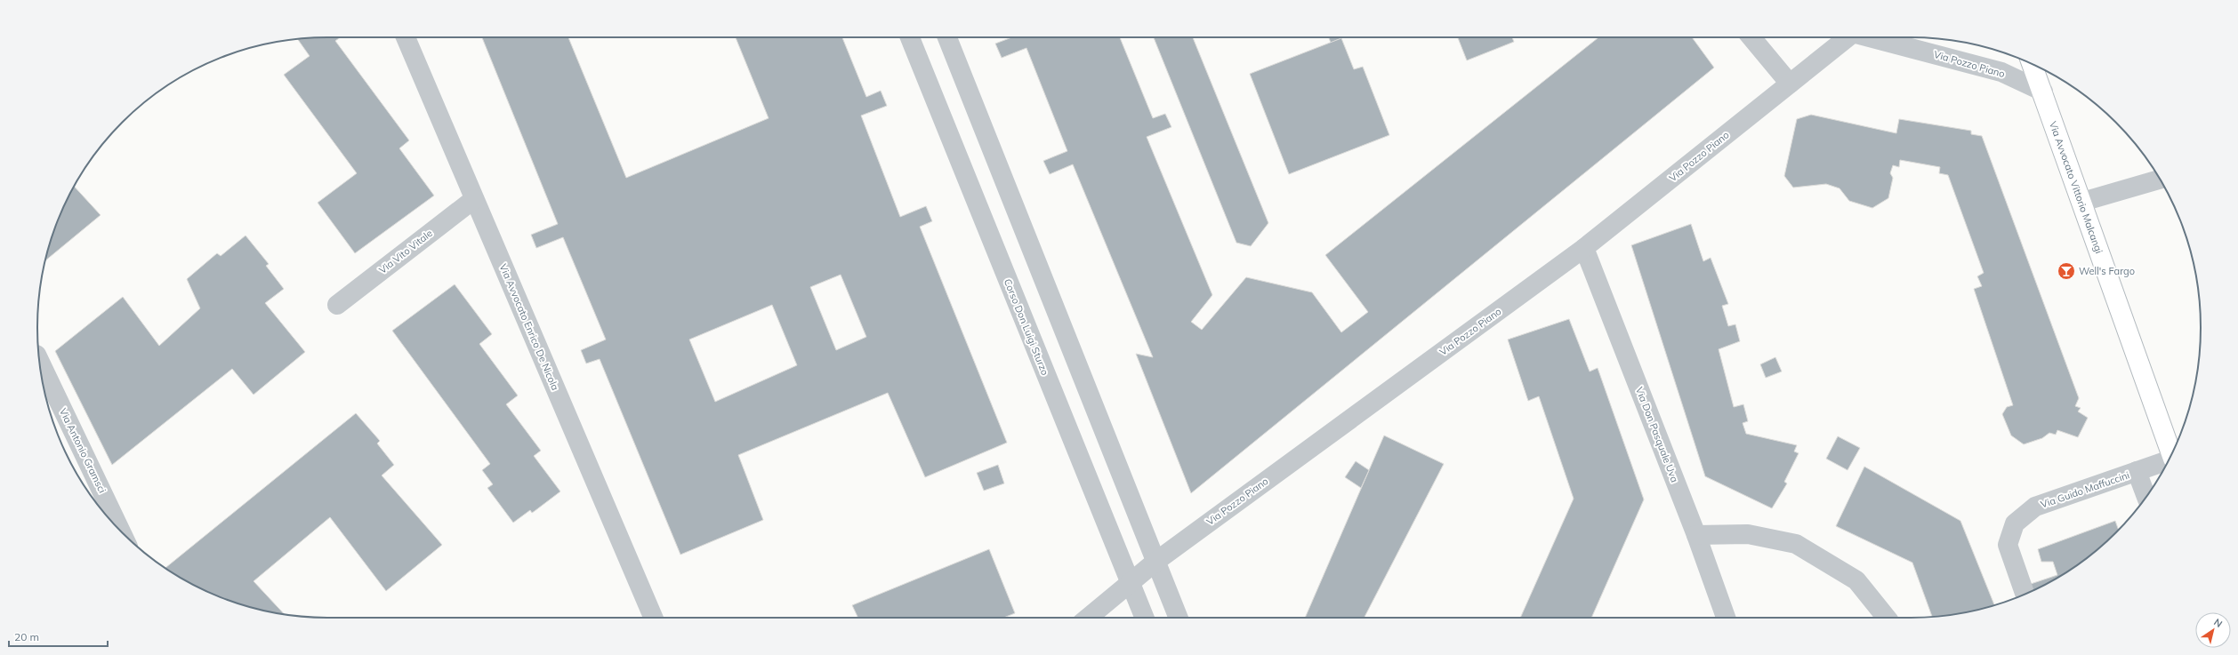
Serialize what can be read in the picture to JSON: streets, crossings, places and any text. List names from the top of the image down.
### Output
{
  "streets": {
    "main road": ["Via Avvocato Vittorio Malcangi"],
    "street": [
      "Via Pozzo Piano",
      "Via Vito Vitale",
      "Via Avvocato Enrico De Nicola",
      "Corso Don Luigi Sturzo",
      "Via Don Pasquale Uva",
      "Via Antonio Gramsci",
      "Via Guido Maffuccini"
    ]
  },
  "crossings": [
    ["Via Pozzo Piano", "Via Avvocato Vittorio Malcangi"],
    ["Via Pozzo Piano", "Corso Don Luigi Sturzo"],
    ["Via Pozzo Piano", "Via Don Pasquale Uva"],
    ["Via Vito Vitale", "Via Avvocato Enrico De Nicola"]
  ],
  "places": {
    "bar": ["Well's Fargo"]
  },
  "scale_bar": "20 m",
  "north": "top right"
}
